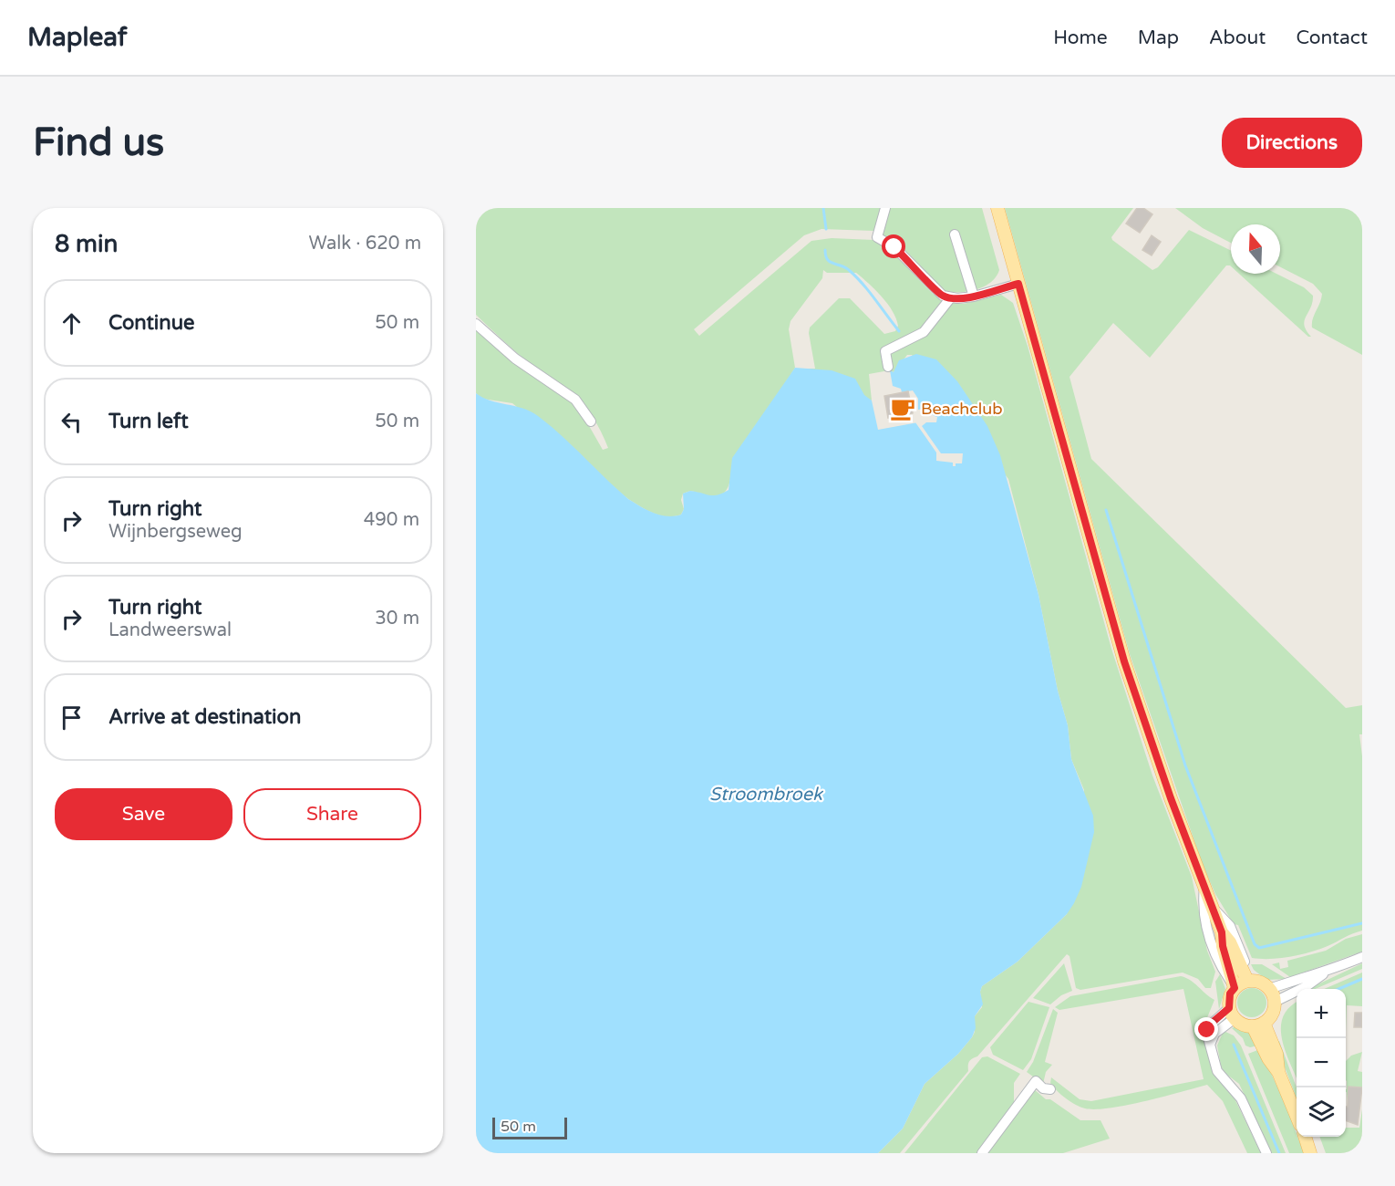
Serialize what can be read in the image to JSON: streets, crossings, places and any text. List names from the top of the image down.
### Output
{
  "water": ["Stroombroek"],
  "places": {
    "cafe": ["Beachclub"]
  },
  "scale_bar": "50 m",
  "north": "top",
  "page": {
    "header": "Mapleaf",
    "nav": [
      "Home",
      "Map",
      "About",
      "Contact"
    ],
    "buttons": [
      "Directions",
      ["Save", "Share"]
    ],
    "title": "Find us",
    "heading": ["8 min", "Walk · 620 m"],
    "list": [
      ["Continue", "50 m"],
      ["Turn left", "50 m"],
      ["Turn right", "Wijnbergseweg", "490 m"],
      ["Turn right", "Landweerswal", "30 m"],
      "Arrive at destination"
    ],
    "map_buttons": ["+", "−"],
    "scale": "50 m"
  }
}
